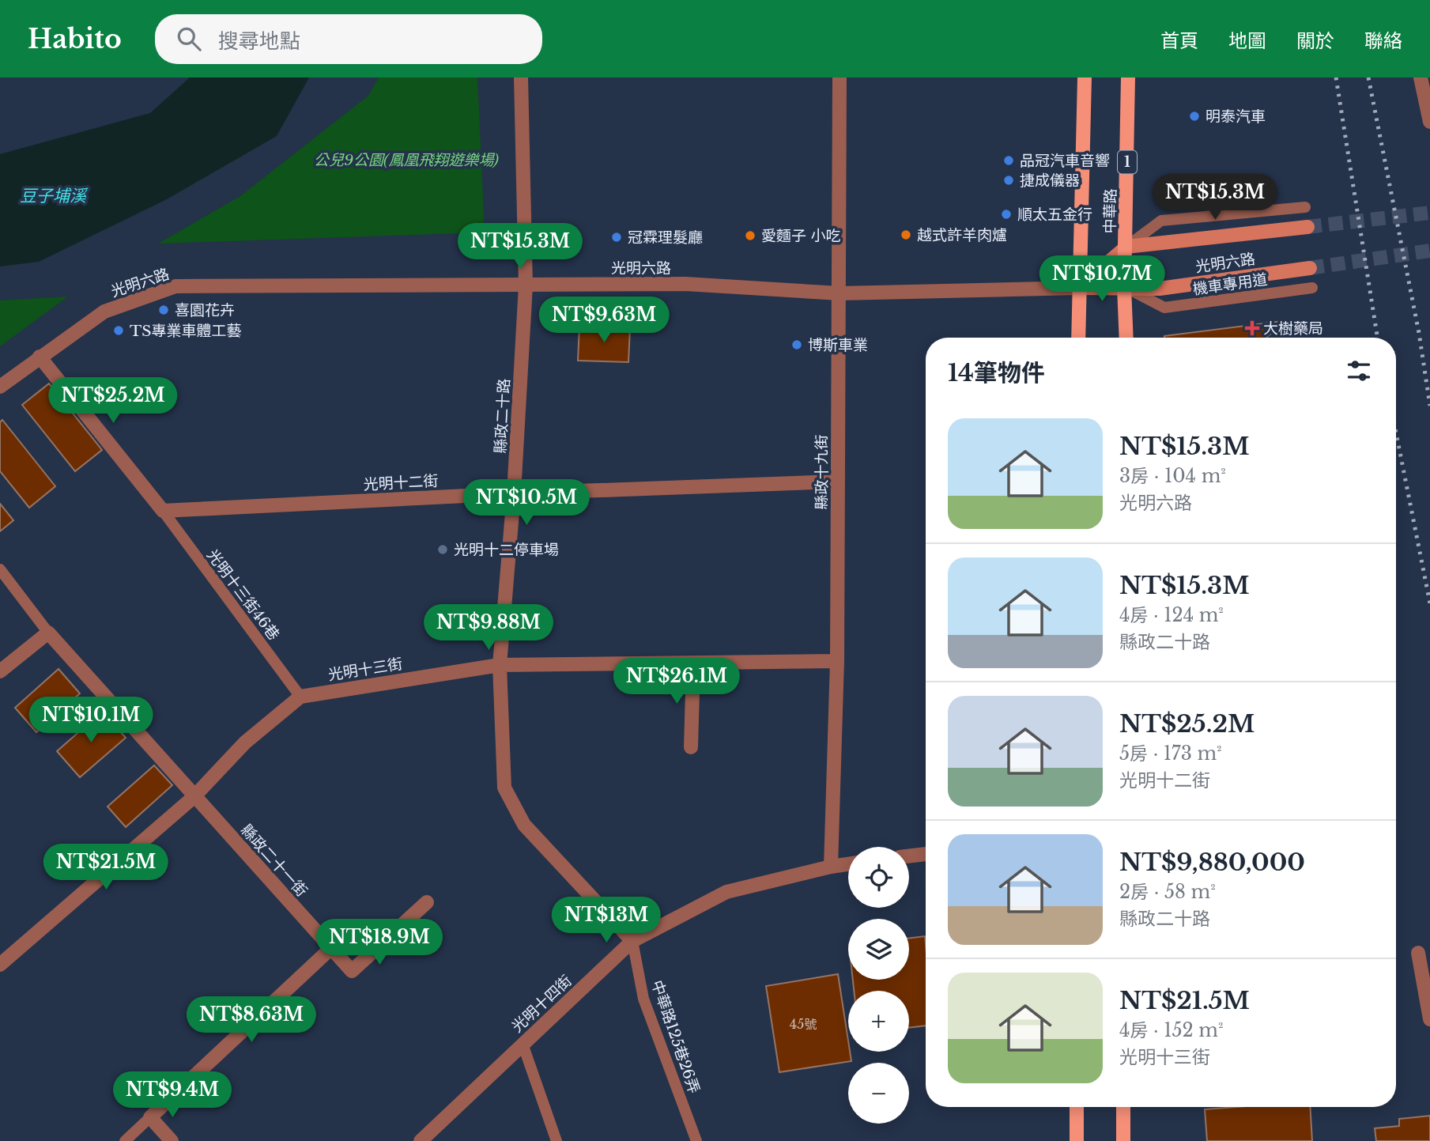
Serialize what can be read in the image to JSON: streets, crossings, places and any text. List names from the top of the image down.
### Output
{
  "streets": {
    "main road": ["1", "中華路", "光明六路"],
    "street": [
      "縣政二十路",
      "縣政十九街",
      "光明十二街",
      "光明十三街",
      "縣政二十一街",
      "光明十四街"
    ],
    "lane": ["機車專用道", "光明十三街46巷", "中華路125巷26弄"]
  },
  "crossings": [
    ["中華路", "光明六路"],
    ["中華路", "機車專用道"],
    ["光明六路", "機車專用道"],
    ["光明六路", "縣政二十路"],
    ["光明六路", "縣政十九街"],
    ["縣政二十路", "光明十二街"],
    ["縣政二十路", "光明十三街"],
    ["縣政二十路", "光明十四街"],
    ["縣政二十路", "中華路125巷26弄"],
    ["縣政十九街", "光明十二街"],
    ["縣政十九街", "光明十三街"],
    ["縣政十九街", "光明十四街"],
    ["光明十二街", "光明十三街46巷"],
    ["光明十三街46巷", "光明十三街"],
    ["光明十四街", "中華路125巷26弄"]
  ],
  "water": ["豆子埔溪"],
  "parks": ["公兒9公園(鳳凰飛翔遊樂場)"],
  "places": {
    "other": [
      "明泰汽車",
      "品冠汽車音響",
      "捷成儀器",
      "順太五金行",
      "越式許羊肉爐",
      "愛麵子 小吃",
      "冠霖理髮廳",
      "喜園花卉",
      "TS專業車體工藝",
      "博斯車業",
      "光明十二停車場"
    ],
    "health": ["大樹藥局"]
  },
  "house_numbers": ["45號"],
  "page": {
    "header": "Habito",
    "search": "搜尋地點",
    "nav": [
      "首頁",
      "地圖",
      "關於",
      "聯絡"
    ],
    "price": [
      "NT$15.3M",
      "NT$15.3M",
      "NT$10.7M",
      "NT$9.63M",
      "NT$25.2M",
      "NT$10.5M",
      "NT$9.88M",
      "NT$26.1M",
      "NT$10.1M",
      "NT$21.5M",
      "NT$13M",
      "NT$18.9M",
      "NT$8.63M",
      "NT$9.4M"
    ],
    "heading": "14筆物件",
    "list": [
      {
        "name": "NT$15.3M",
        "note": "3房 · 104 m² · 光明六路"
      },
      {
        "name": "NT$15.3M",
        "note": "4房 · 124 m² · 縣政二十路"
      },
      {
        "name": "NT$25.2M",
        "note": "5房 · 173 m² · 光明十二街"
      },
      {
        "name": "NT$9,880,000",
        "note": "2房 · 58 m² · 縣政二十路"
      },
      {
        "name": "NT$21.5M",
        "note": "4房 · 152 m² · 光明十三街"
      }
    ],
    "map_buttons": ["+", "−"]
  }
}
